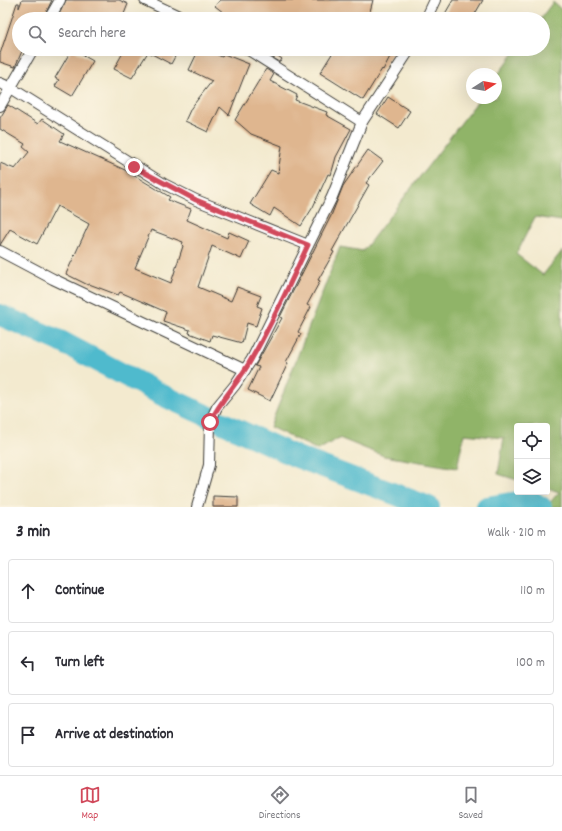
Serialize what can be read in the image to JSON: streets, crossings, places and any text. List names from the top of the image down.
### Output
{
  "north": "right",
  "page": {
    "search": "Search here",
    "heading": ["3 min", "Walk · 210 m"],
    "list": [
      ["Continue", "110 m"],
      ["Turn left", "100 m"],
      "Arrive at destination"
    ],
    "nav": ["Map", "Directions", "Saved"]
  }
}
